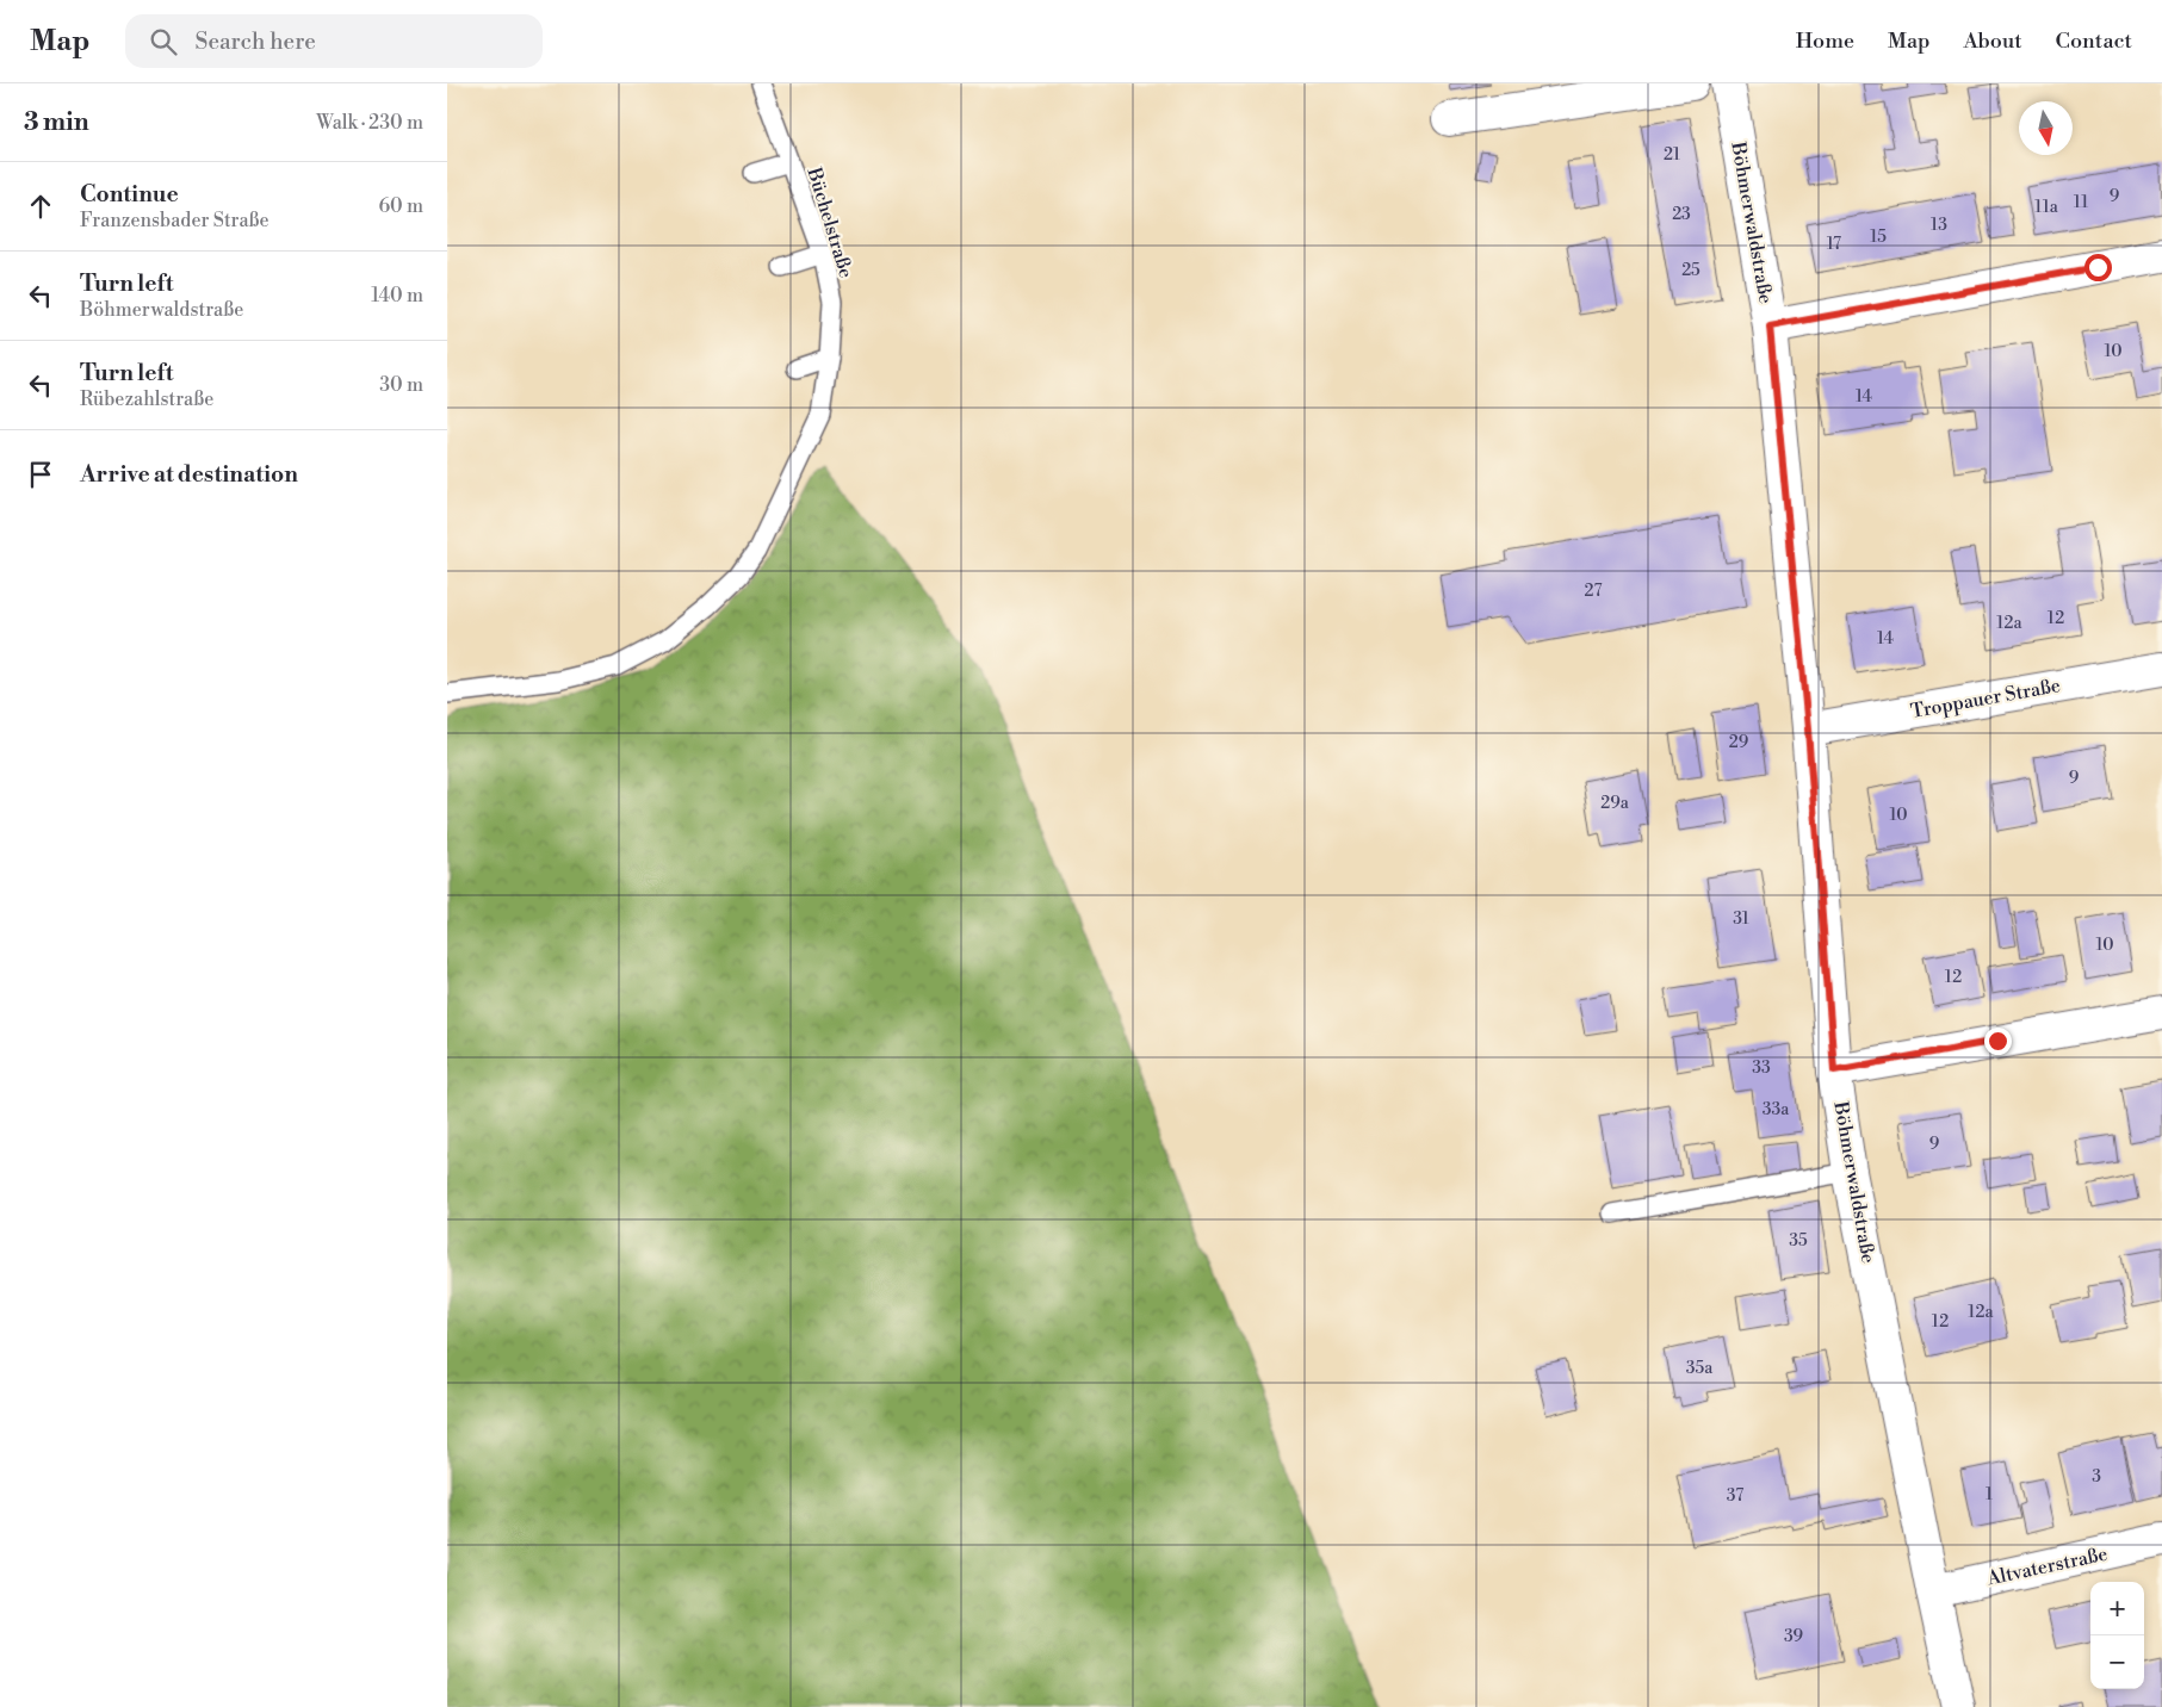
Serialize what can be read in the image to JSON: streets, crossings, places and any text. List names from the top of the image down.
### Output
{
  "streets": {
    "street": ["Böhmerwaldstraße", "Troppauer Straße", "Altvaterstraße"],
    "lane": ["Büchelstraße"]
  },
  "crossings": [
    ["Böhmerwaldstraße", "Troppauer Straße"],
    ["Böhmerwaldstraße", "Altvaterstraße"]
  ],
  "house_numbers": [
    "21",
    "9",
    "11",
    "11a",
    "23",
    "13",
    "15",
    "17",
    "25",
    "10",
    "14",
    "27",
    "12",
    "12a",
    "14",
    "29",
    "9",
    "29a",
    "10",
    "31",
    "10",
    "12",
    "33",
    "33a",
    "9",
    "35",
    "12a",
    "12",
    "35a",
    "3",
    "1",
    "37",
    "39"
  ],
  "north": "bottom",
  "page": {
    "header": "Map",
    "search": "Search here",
    "nav": [
      "Home",
      "Map",
      "About",
      "Contact"
    ],
    "heading": ["3 min", "Walk · 230 m"],
    "list": [
      ["Continue", "Franzensbader Straße", "60 m"],
      ["Turn left", "Böhmerwaldstraße", "140 m"],
      ["Turn left", "Rübezahlstraße", "30 m"],
      "Arrive at destination"
    ],
    "map_buttons": ["+", "−"]
  }
}
